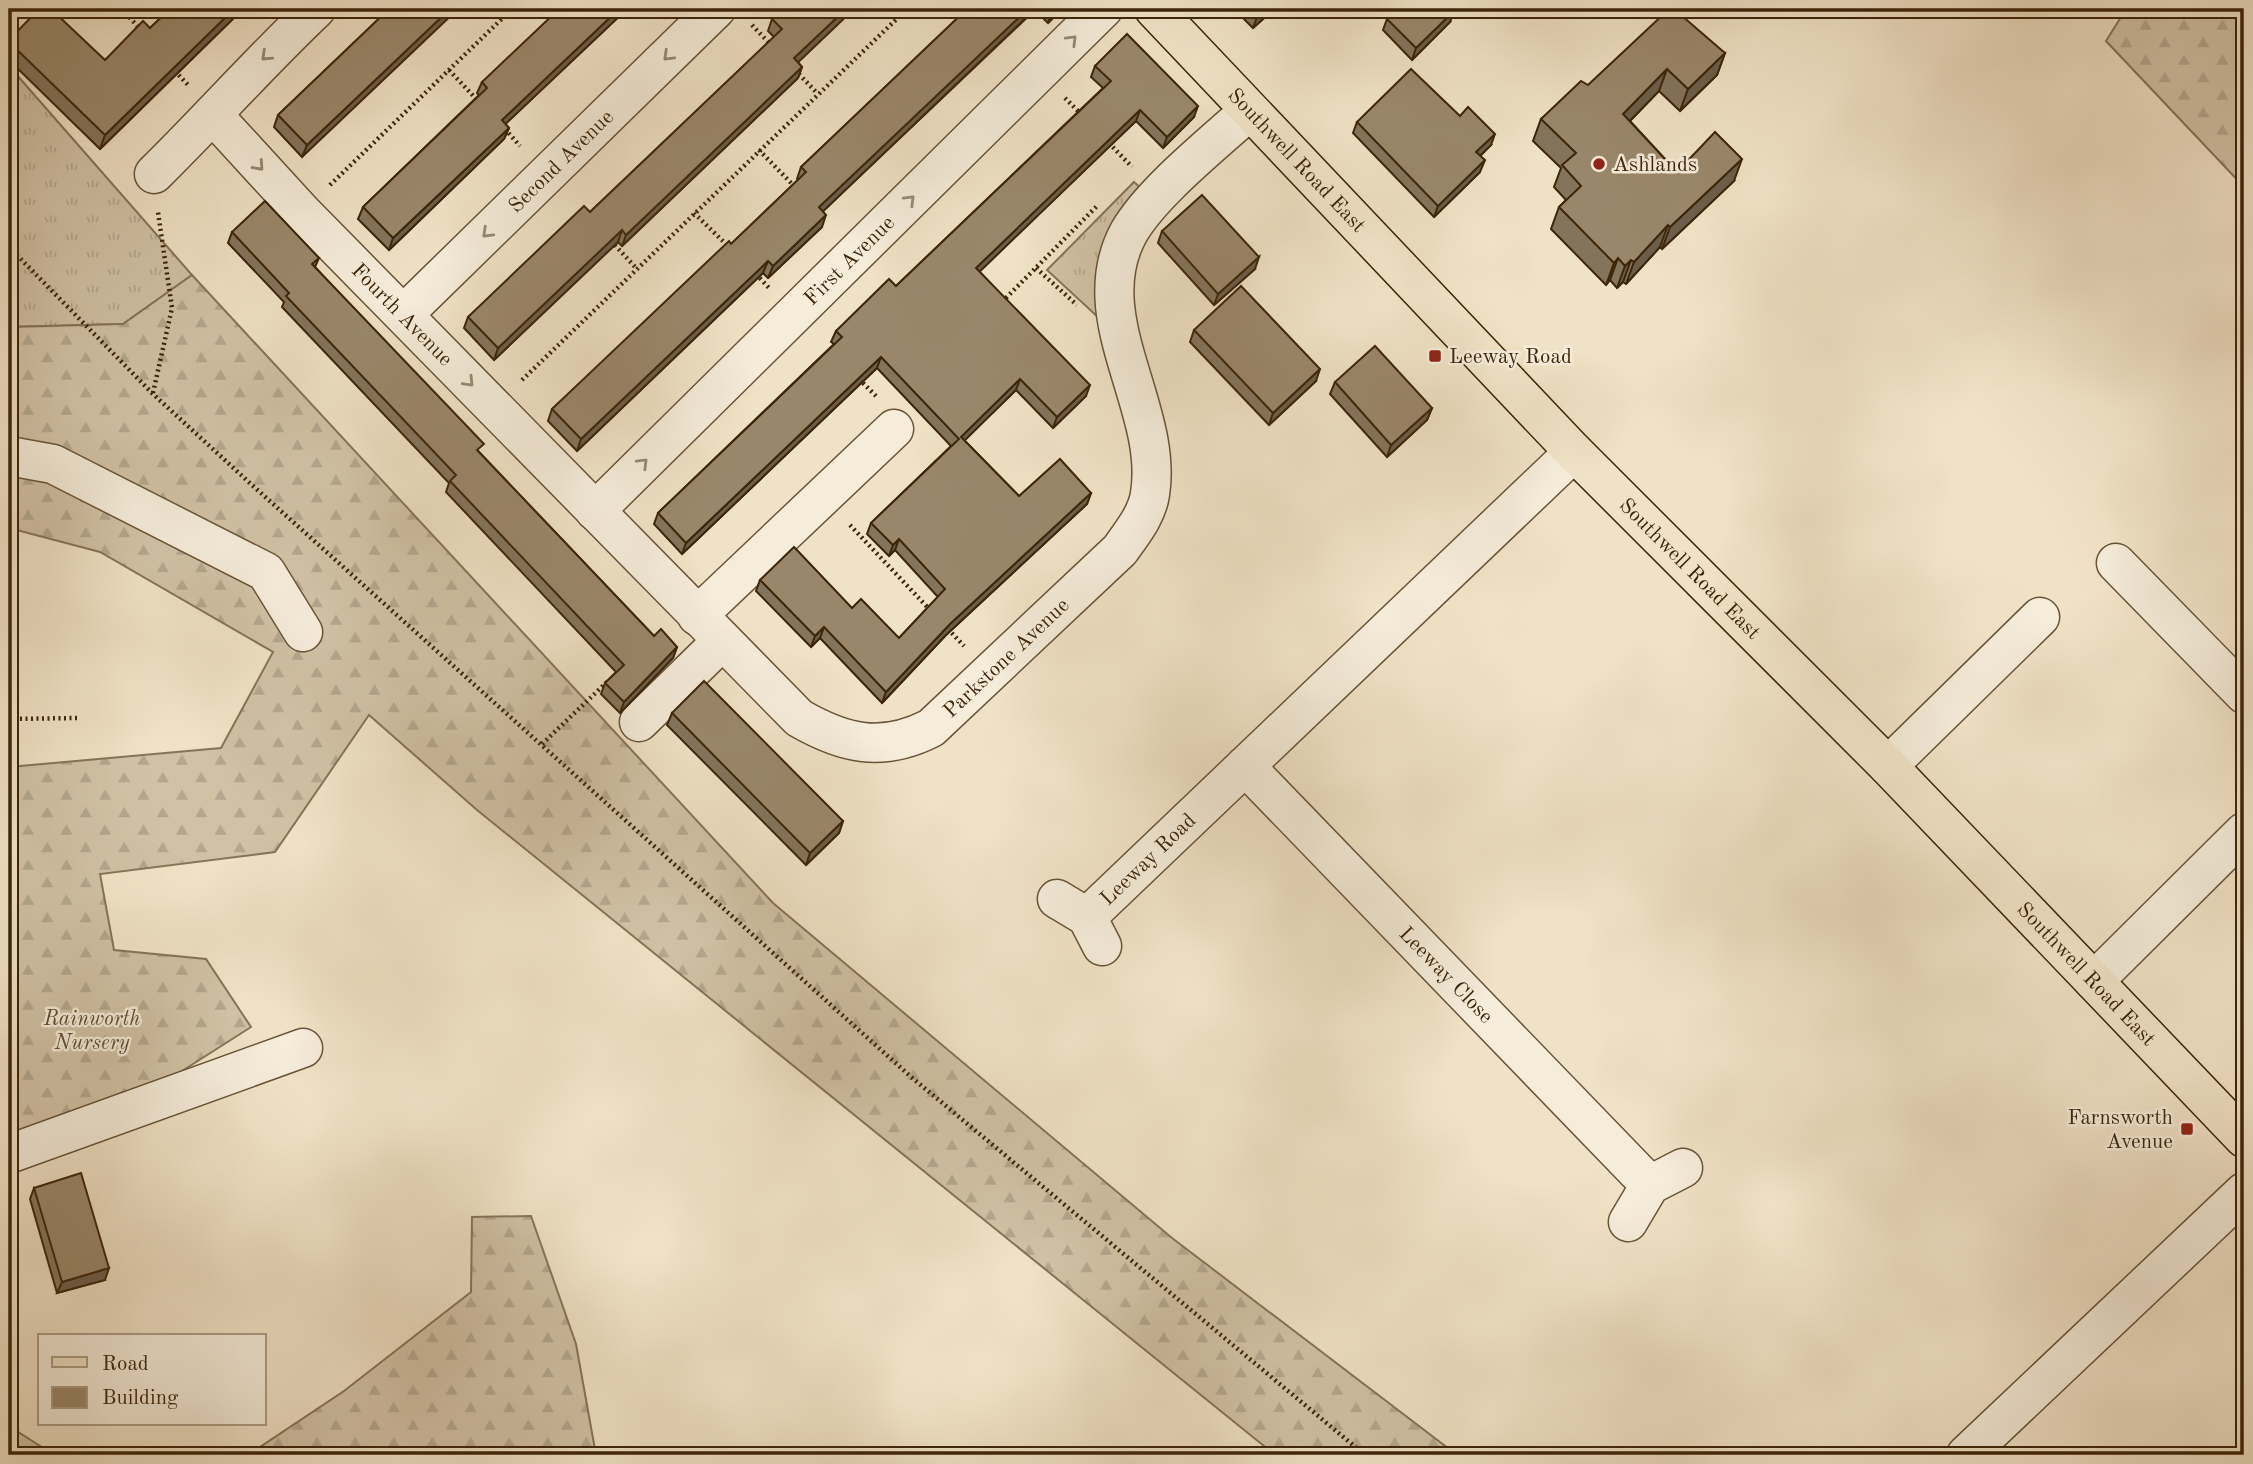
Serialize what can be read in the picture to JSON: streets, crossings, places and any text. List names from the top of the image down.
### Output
{
  "streets": {
    "main road": ["Southwell Road East"],
    "street": [
      "Second Avenue",
      "First Avenue",
      "Fourth Avenue",
      "Parkstone Avenue",
      "Leeway Road",
      "Leeway Close"
    ]
  },
  "crossings": [
    ["Southwell Road East", "Parkstone Avenue"],
    ["Southwell Road East", "Leeway Road"],
    ["Second Avenue", "Fourth Avenue"],
    ["First Avenue", "Fourth Avenue"],
    ["First Avenue", "Parkstone Avenue"],
    ["Fourth Avenue", "Parkstone Avenue"],
    ["Leeway Road", "Leeway Close"]
  ],
  "parks": ["Rainworth Nursery"],
  "places": {
    "other": ["Ashlands"],
    "transit": ["Leeway Road", "Farnsworth Avenue"]
  },
  "legend": ["Road", "Building"]
}
